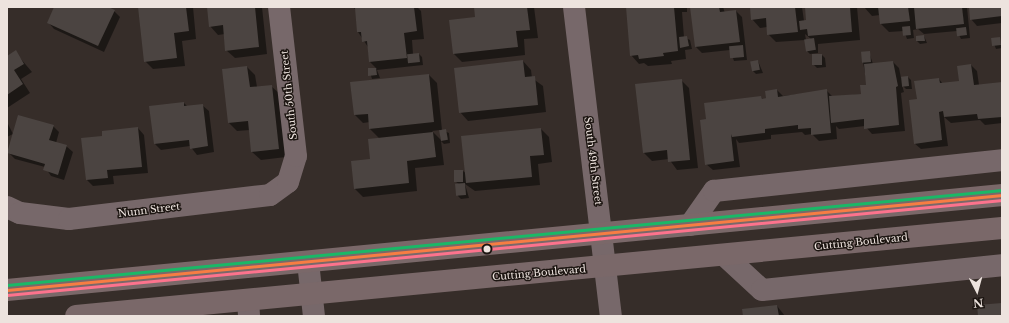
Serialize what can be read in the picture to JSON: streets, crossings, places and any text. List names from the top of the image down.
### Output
{
  "streets": {
    "main road": ["Cutting Boulevard"],
    "street": ["South 50th Street", "South 49th Street", "Nunn Street"]
  },
  "crossings": [
    ["South 50th Street", "Nunn Street"],
    ["South 49th Street", "Cutting Boulevard"]
  ],
  "north": "bottom"
}
